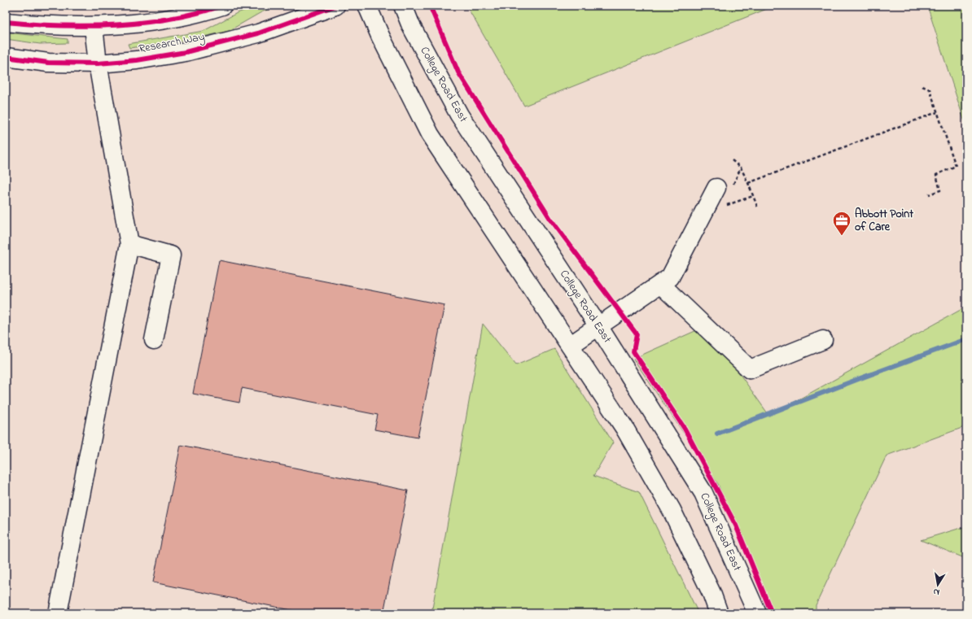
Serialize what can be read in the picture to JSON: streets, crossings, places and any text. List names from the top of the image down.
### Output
{
  "streets": {
    "street": ["Research Way", "College Road East"]
  },
  "places": {
    "office": ["Abbott Point of Care"]
  },
  "north": "bottom"
}
